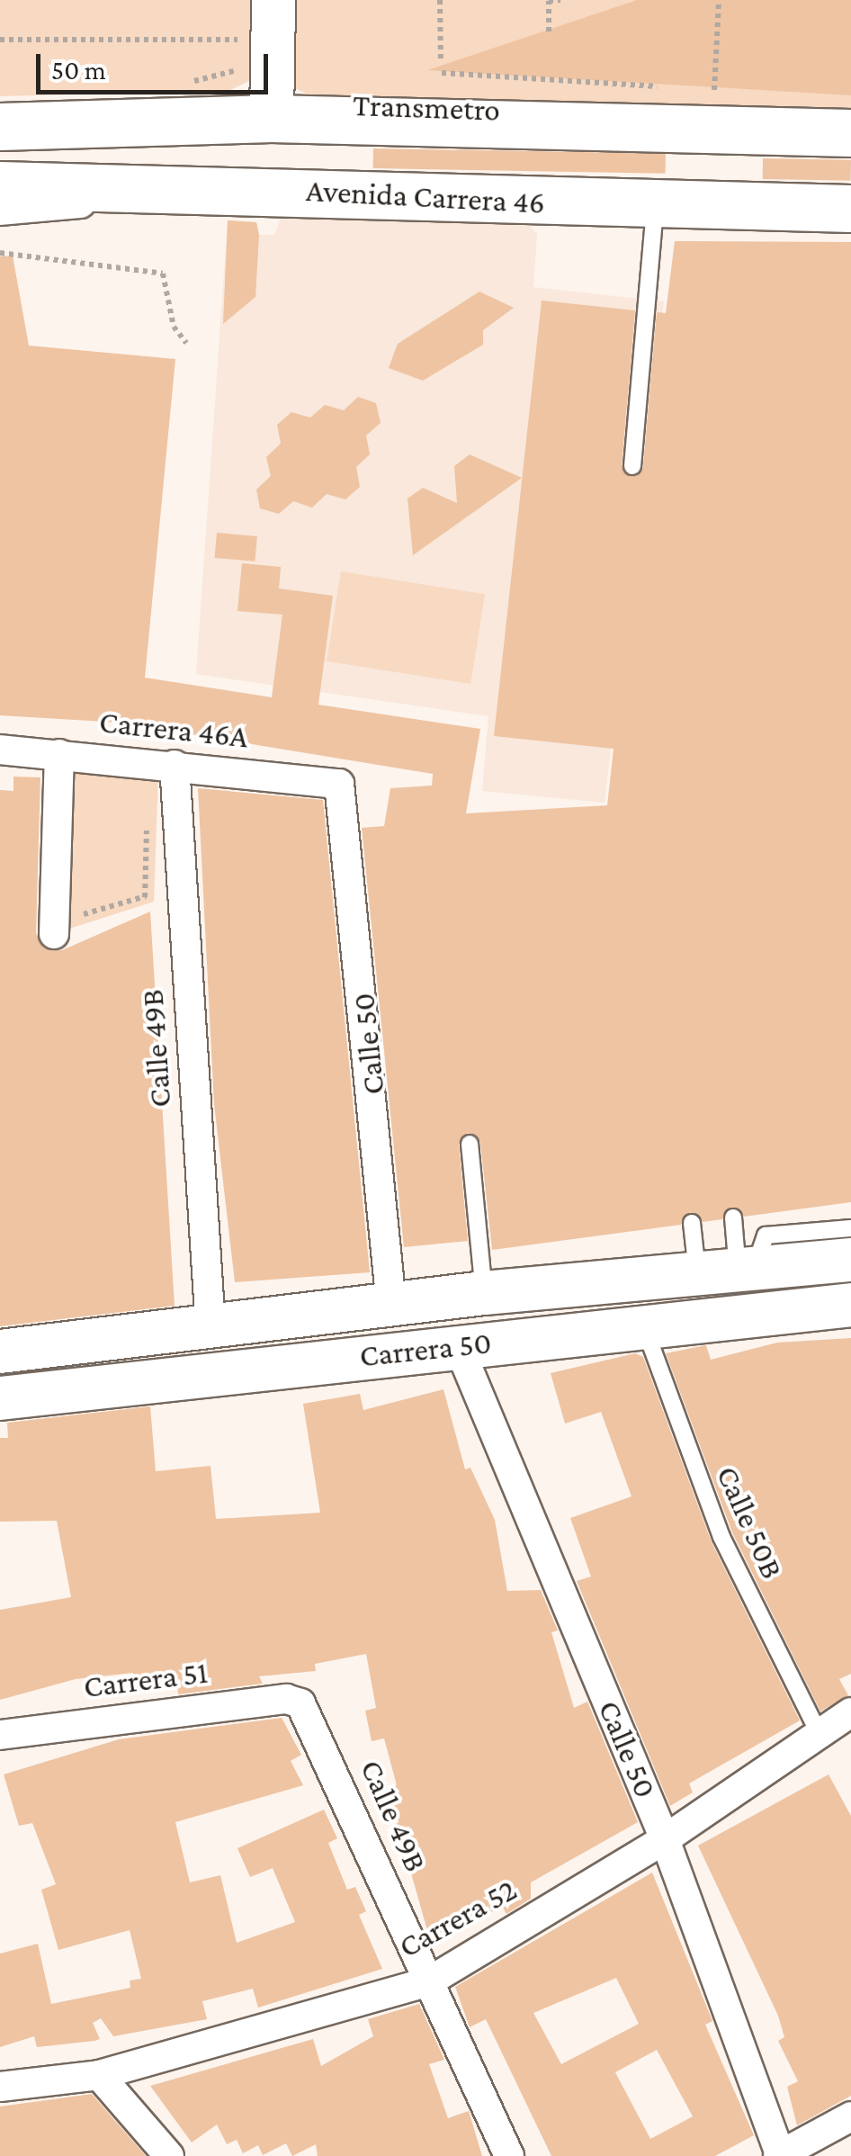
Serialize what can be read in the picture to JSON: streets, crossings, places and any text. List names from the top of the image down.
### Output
{
  "streets": {
    "main road": ["Avenida Carrera 46"],
    "street": [
      "Carrera 46A",
      "Calle 50",
      "Calle 49B",
      "Carrera 50",
      "Carrera 51",
      "Carrera 52"
    ],
    "lane": ["Transmetro", "Calle 50B"]
  },
  "crossings": [
    ["Carrera 46A", "Calle 50"],
    ["Carrera 46A", "Calle 49B"],
    ["Calle 50", "Carrera 50"],
    ["Calle 50", "Carrera 52"],
    ["Calle 49B", "Carrera 50"],
    ["Calle 49B", "Carrera 51"],
    ["Calle 49B", "Carrera 52"],
    ["Carrera 50", "Calle 50B"],
    ["Calle 50B", "Carrera 52"]
  ],
  "scale_bar": "50 m"
}
